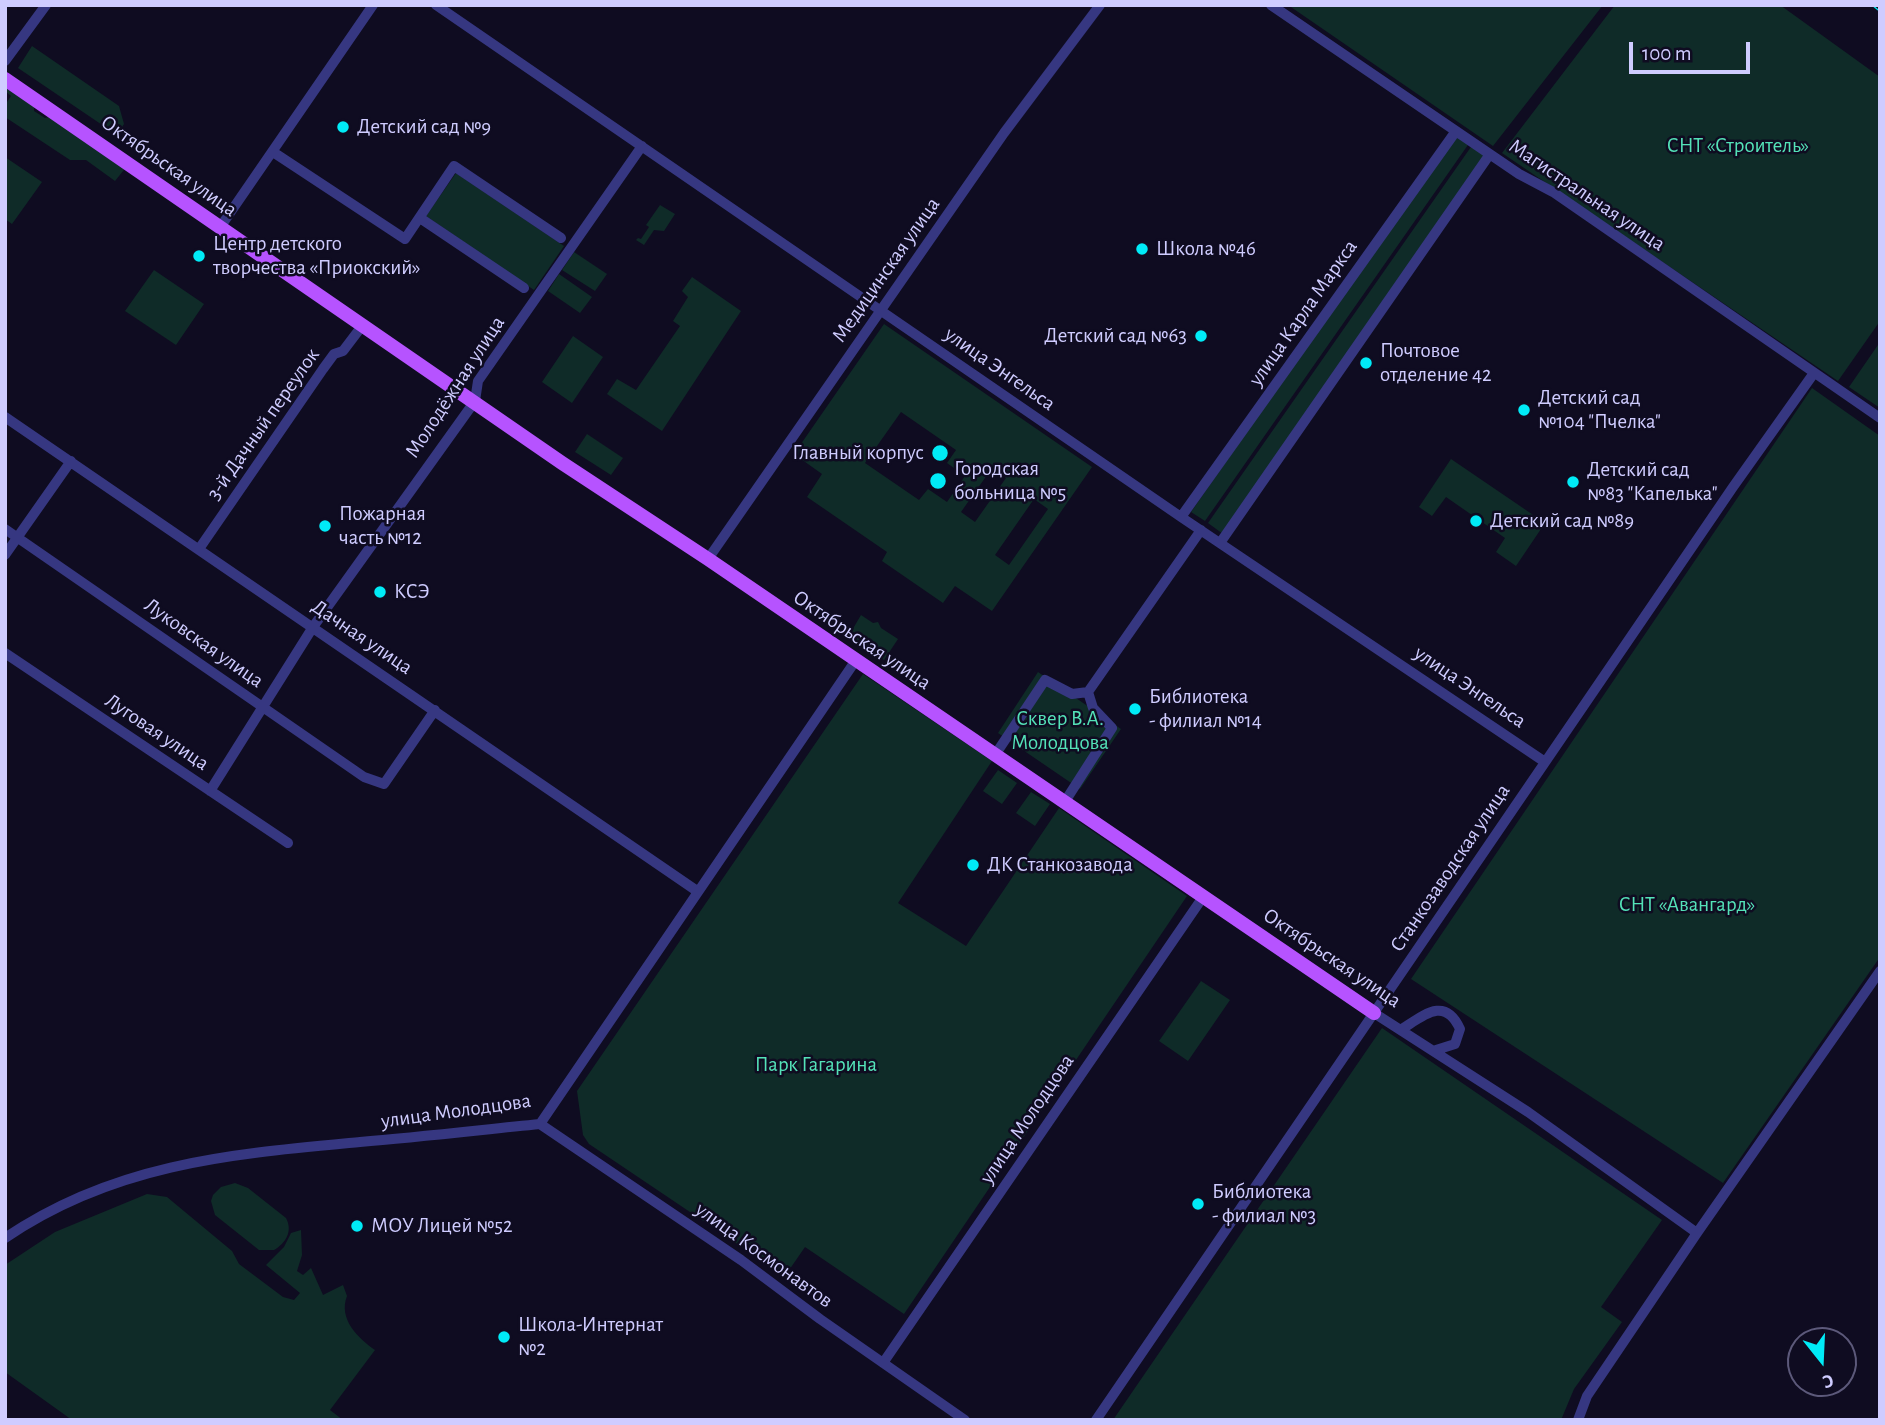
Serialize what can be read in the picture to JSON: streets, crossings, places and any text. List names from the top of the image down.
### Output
{
  "streets": {
    "main road": ["Октябрьская улица"],
    "street": [
      "Магистральная улица",
      "Медицинская улица",
      "улица Карла Маркса",
      "улица Энгельса",
      "Молодёжная улица",
      "3-й Дачный переулок",
      "Дачная улица",
      "Луковская улица",
      "Луговая улица",
      "Станкозаводская улица",
      "улица Молодцова",
      "улица Космонавтов"
    ]
  },
  "crossings": [
    ["Октябрьская улица", "Медицинская улица"],
    ["Октябрьская улица", "Молодёжная улица"],
    ["Октябрьская улица", "3-й Дачный переулок"],
    ["Октябрьская улица", "Станкозаводская улица"],
    ["Октябрьская улица", "улица Молодцова"],
    ["Магистральная улица", "улица Карла Маркса"],
    ["Магистральная улица", "Станкозаводская улица"],
    ["Медицинская улица", "улица Энгельса"],
    ["улица Карла Маркса", "улица Энгельса"],
    ["улица Энгельса", "Молодёжная улица"],
    ["улица Энгельса", "Станкозаводская улица"],
    ["Молодёжная улица", "Дачная улица"],
    ["Молодёжная улица", "Луковская улица"],
    ["Молодёжная улица", "Луговая улица"],
    ["3-й Дачный переулок", "Дачная улица"],
    ["Дачная улица", "Луковская улица"],
    ["Дачная улица", "улица Молодцова"],
    ["улица Молодцова", "улица Космонавтов"]
  ],
  "parks": [
    "СНТ «Строитель»",
    "Сквер В.А. Молодцова",
    "СНТ «Авангард»",
    "Парк Гагарина"
  ],
  "places": [
    "Детский сад №9",
    "Школа №46",
    "Центр детского творчества «Приокский»",
    "Детский сад №63",
    "Почтовое отделение 42",
    "Детский сад №104 \"Пчелка\"",
    "Главный корпус",
    "Городская больница №5",
    "Детский сад №83 \"Капелька\"",
    "Детский сад №89",
    "Пожарная часть №12",
    "КСЭ",
    "Библиотека - филиал №14",
    "ДК Станкозавода",
    "Библиотека - филиал №3",
    "МОУ Лицей №52",
    "Школа-Интернат №2"
  ],
  "scale_bar": "100 m",
  "north": "bottom"
}
